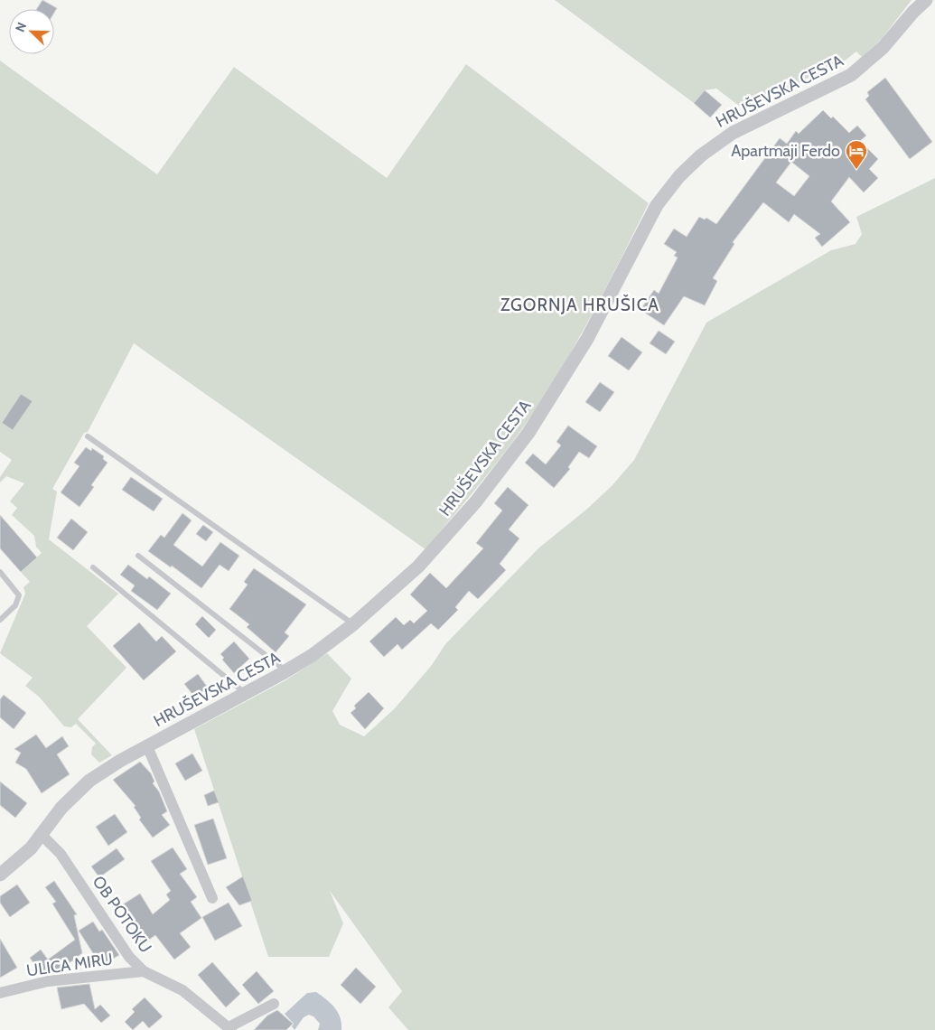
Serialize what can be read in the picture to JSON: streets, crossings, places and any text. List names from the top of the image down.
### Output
{
  "streets": {
    "street": ["HRUŠEVSKA CESTA", "OB POTOKU", "ULICA MIRU"]
  },
  "crossings": [
    ["HRUŠEVSKA CESTA", "OB POTOKU"],
    ["OB POTOKU", "ULICA MIRU"]
  ],
  "districts": ["ZGORNJA HRUŠICA"],
  "places": {
    "hotel": ["Apartmaji Ferdo"]
  },
  "north": "top left"
}
